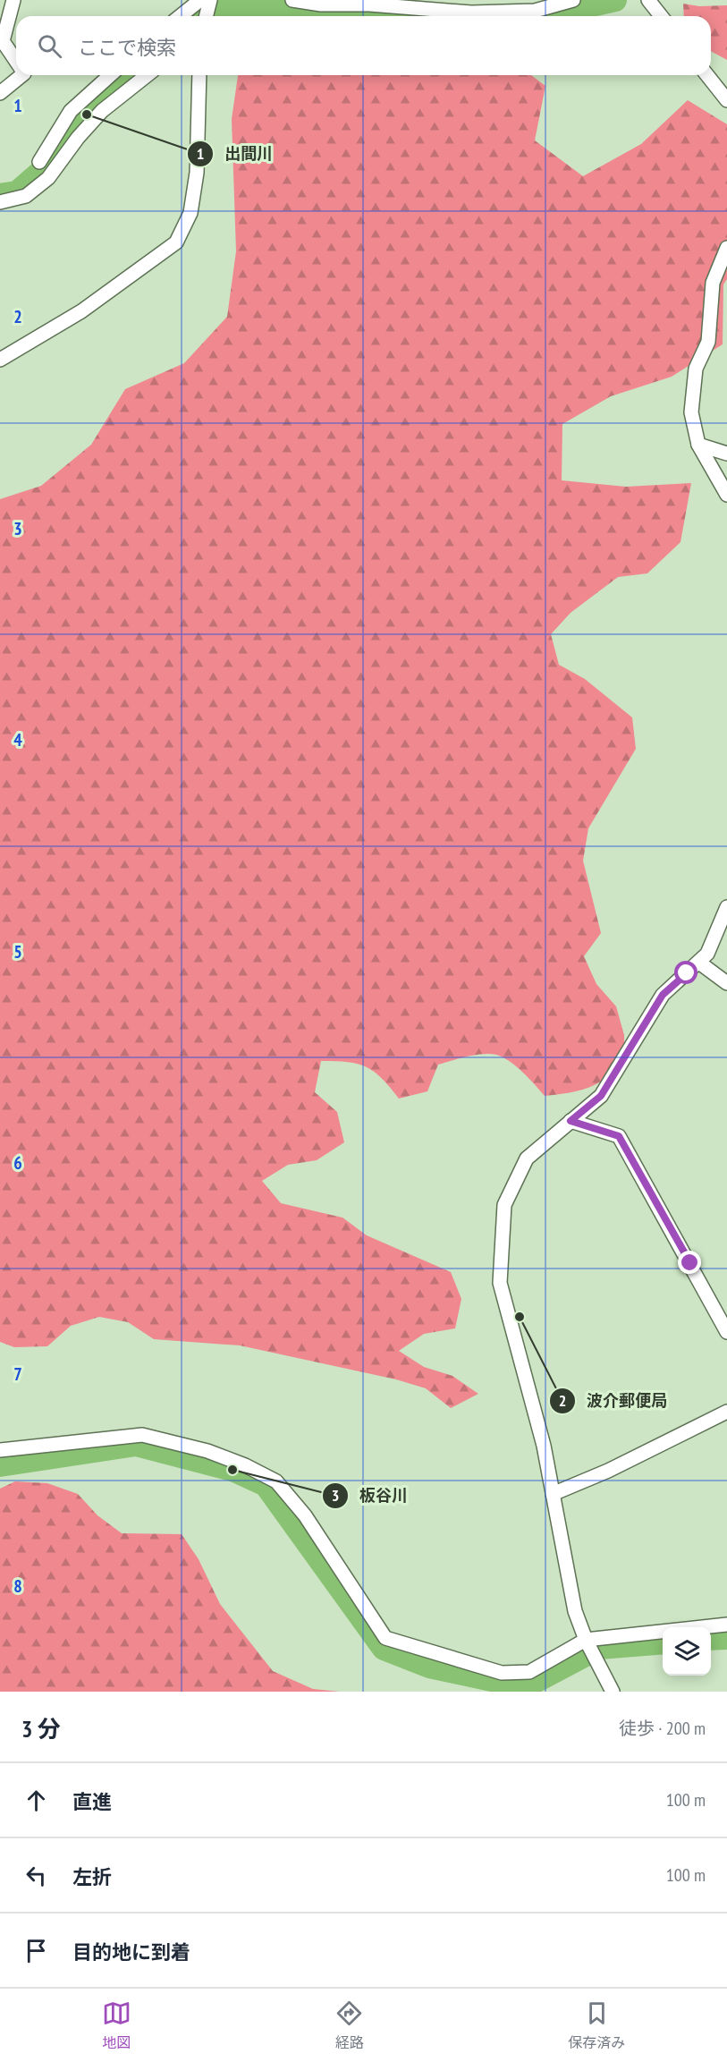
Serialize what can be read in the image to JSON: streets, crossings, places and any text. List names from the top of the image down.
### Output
{
  "places": ["出間川", "波介郵便局", "板谷川"],
  "page": {
    "search": "ここで検索",
    "heading": ["3 分", "徒歩 · 200 m"],
    "list": [
      ["直進", "100 m"],
      ["左折", "100 m"],
      "目的地に到着"
    ],
    "nav": ["地図", "経路", "保存済み"]
  },
  "grid": {
    "rows": [
      "1",
      "2",
      "3",
      "4",
      "5",
      "6",
      "7",
      "8"
    ]
  }
}
